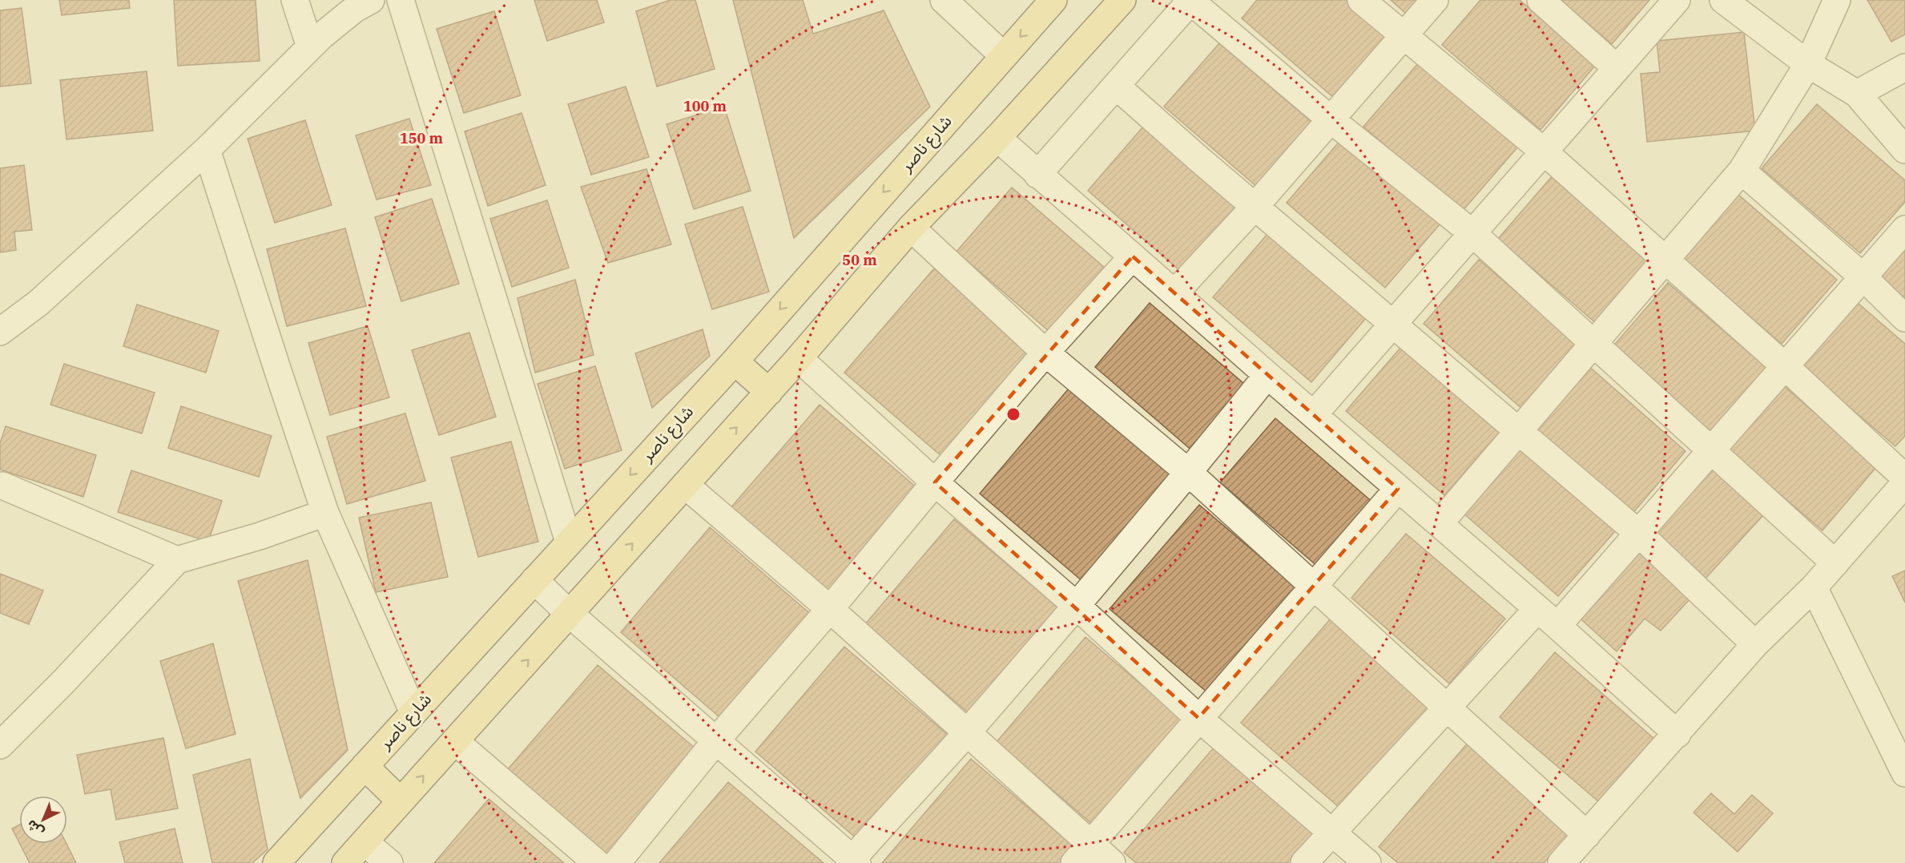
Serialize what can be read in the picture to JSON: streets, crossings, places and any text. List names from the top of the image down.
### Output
{
  "streets": {
    "main road": ["شارع ناصر"]
  },
  "north": "bottom left",
  "rings": ["100 m", "150 m", "50 m"]
}
